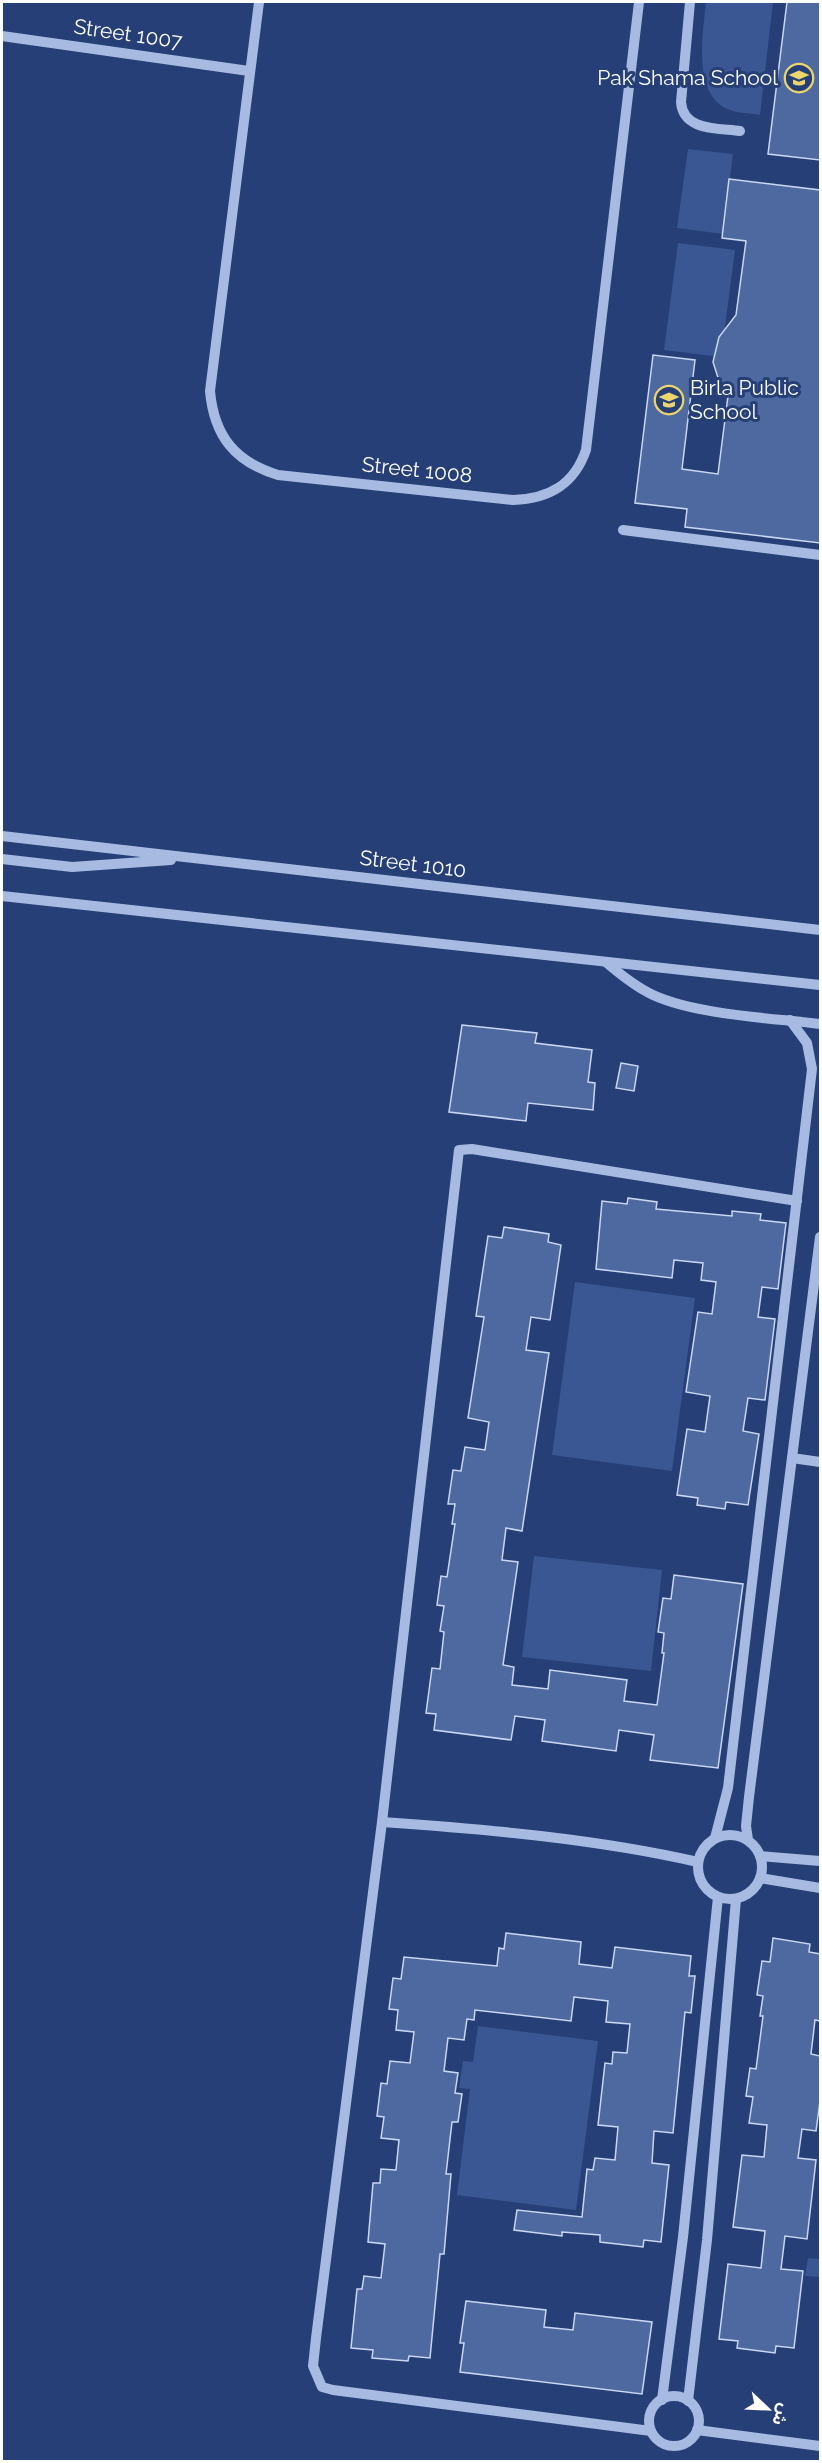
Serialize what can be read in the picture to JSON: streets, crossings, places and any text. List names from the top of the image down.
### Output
{
  "streets": {
    "street": ["Street 1007", "Street 1008", "Street 1010"]
  },
  "crossings": [
    ["Street 1007", "Street 1008"]
  ],
  "places": {
    "school or university": ["Pak Shama School", "Birla Public School"]
  },
  "north": "bottom right"
}
